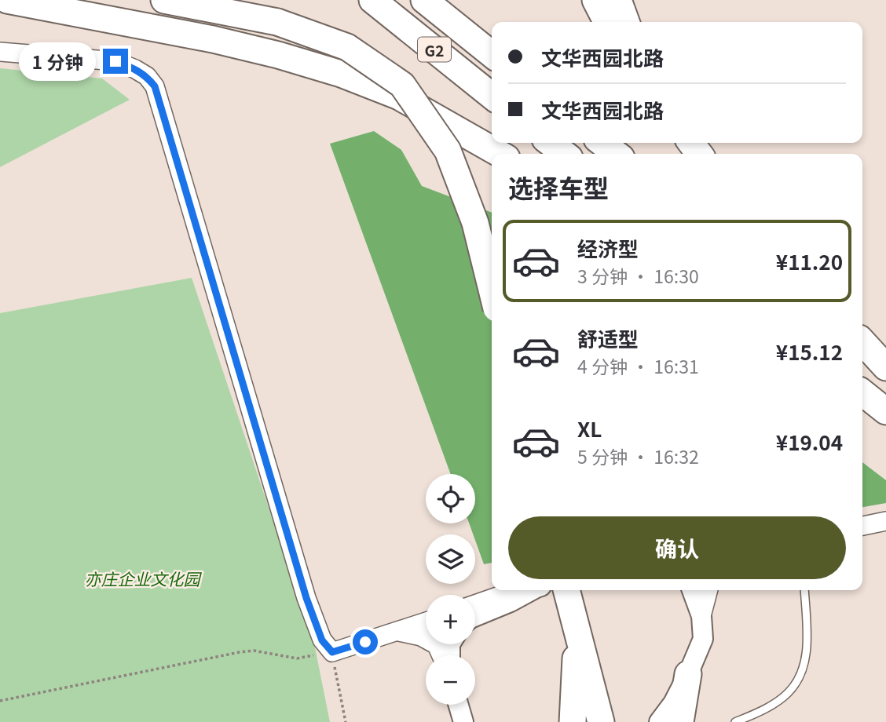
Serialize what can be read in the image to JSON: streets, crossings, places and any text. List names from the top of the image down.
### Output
{
  "streets": {
    "highway": ["G2"]
  },
  "parks": ["亦庄企业文化园"],
  "page": {
    "banner": ["文华西园北路", "文华西园北路"],
    "bubble": "1 分钟",
    "heading": "选择车型",
    "list": [
      {
        "name": "经济型",
        "note": "3 分钟 · 16:30",
        "value": "¥11.20"
      },
      {
        "name": "舒适型",
        "note": "4 分钟 · 16:31",
        "value": "¥15.12"
      },
      {
        "name": "XL",
        "note": "5 分钟 · 16:32",
        "value": "¥19.04"
      }
    ],
    "map_buttons": ["+", "−"],
    "buttons": "确认"
  }
}
